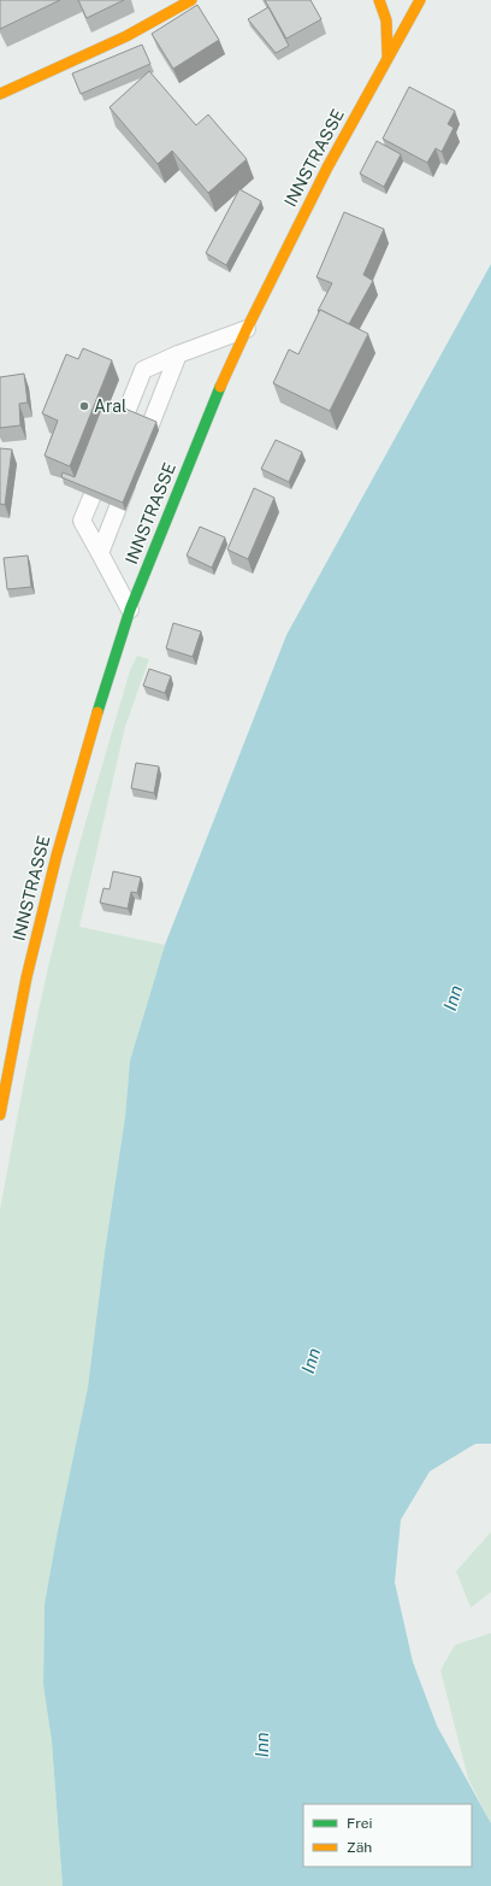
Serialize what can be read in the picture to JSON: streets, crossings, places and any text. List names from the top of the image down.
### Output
{
  "streets": {
    "main road": ["INNSTRASSE"]
  },
  "water": ["Inn"],
  "places": ["Aral"],
  "legend": ["Frei", "Zäh"]
}
